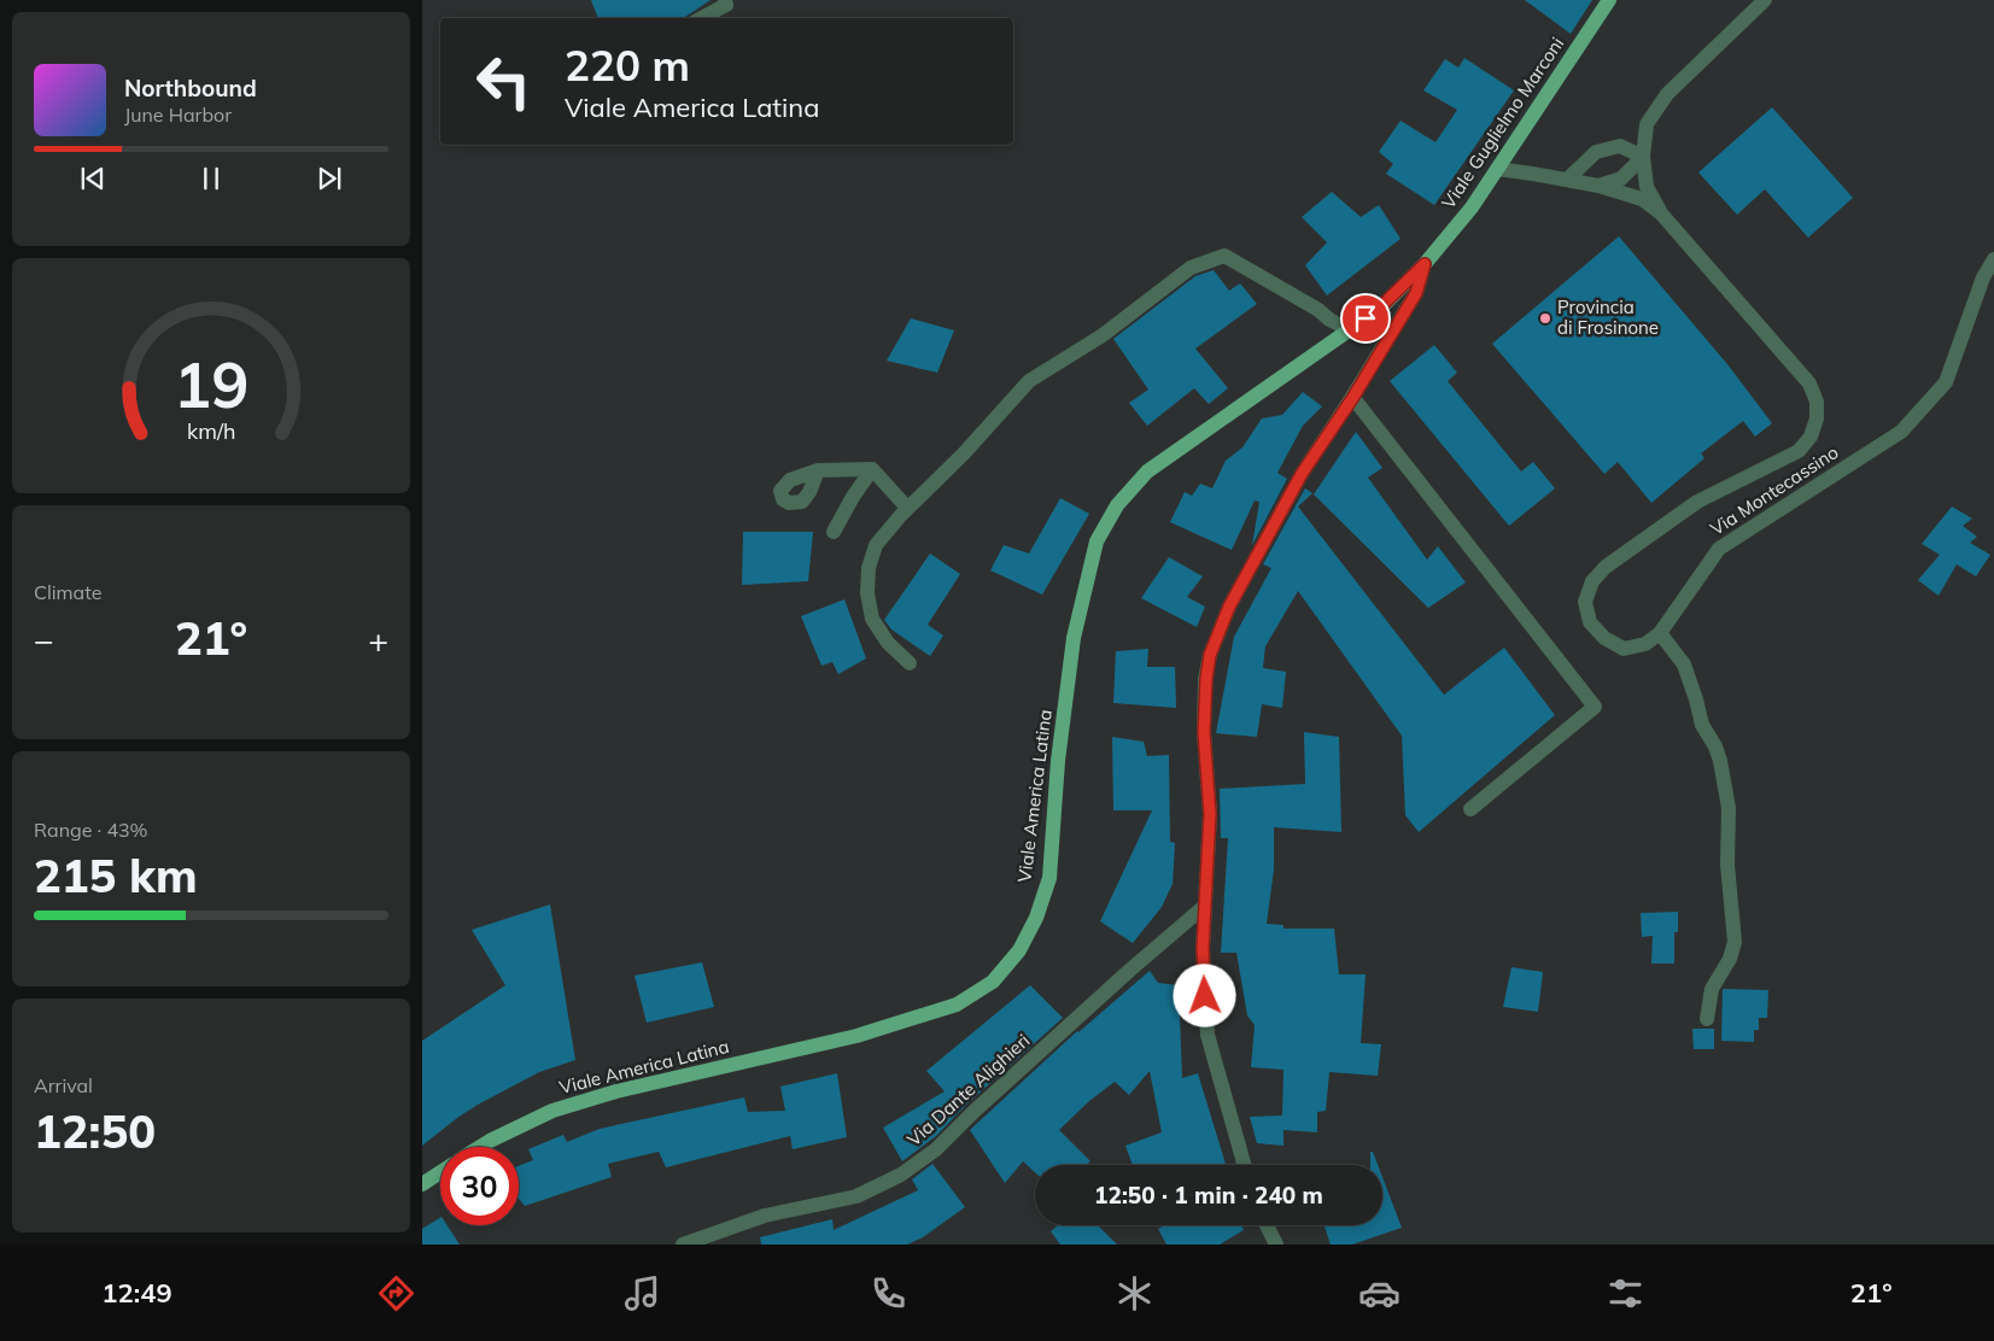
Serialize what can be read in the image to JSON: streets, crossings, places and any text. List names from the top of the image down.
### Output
{
  "streets": {
    "main road": ["Viale Guglielmo Marconi", "Viale America Latina"],
    "street": ["Via Montecassino", "Via Dante Alighieri"]
  },
  "crossings": [
    ["Viale Guglielmo Marconi", "Via Montecassino"],
    ["Viale Guglielmo Marconi", "Viale America Latina"]
  ],
  "places": ["Provincia di Frosinone"],
  "page": {
    "turn": ["220 m", "Viale America Latina"],
    "song": ["Northbound", "June Harbor"],
    "tile": [
      "Climate",
      ["Range · 43%", "215 km"],
      ["Arrival", "12:50"]
    ],
    "heat": ["−", "21°", "+"],
    "limit": "30",
    "trip": "12:50 · 1 min · 240 m",
    "tabs": ["12:49", "21°"],
    "gauge": ["19", "km/h"]
  }
}
